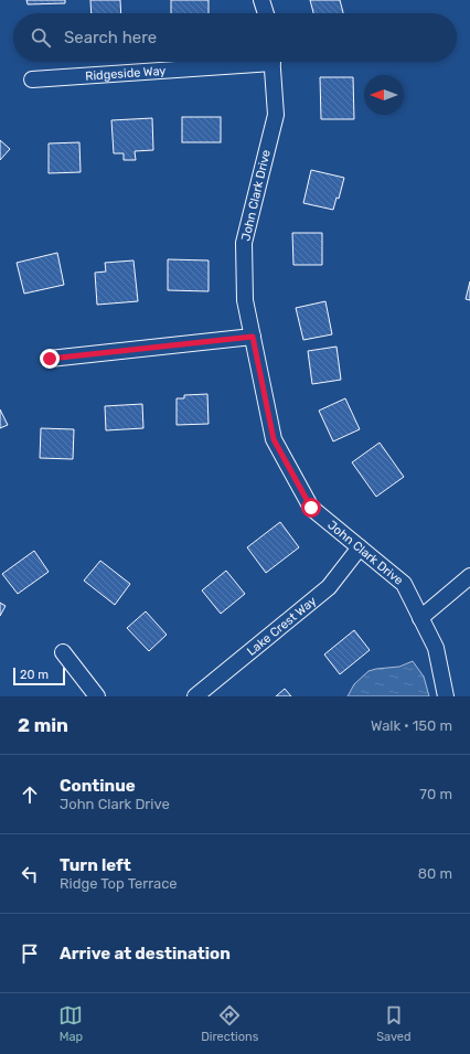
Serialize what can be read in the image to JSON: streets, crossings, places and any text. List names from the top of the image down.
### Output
{
  "streets": {
    "street": ["Ridgeside Way", "John Clark Drive", "Lake Crest Way"]
  },
  "crossings": [
    ["John Clark Drive", "Lake Crest Way"]
  ],
  "scale_bar": "20 m",
  "north": "left",
  "page": {
    "search": "Search here",
    "scale": "20 m",
    "heading": ["2 min", "Walk · 150 m"],
    "list": [
      ["Continue", "John Clark Drive", "70 m"],
      ["Turn left", "Ridge Top Terrace", "80 m"],
      "Arrive at destination"
    ],
    "nav": ["Map", "Directions", "Saved"]
  }
}
